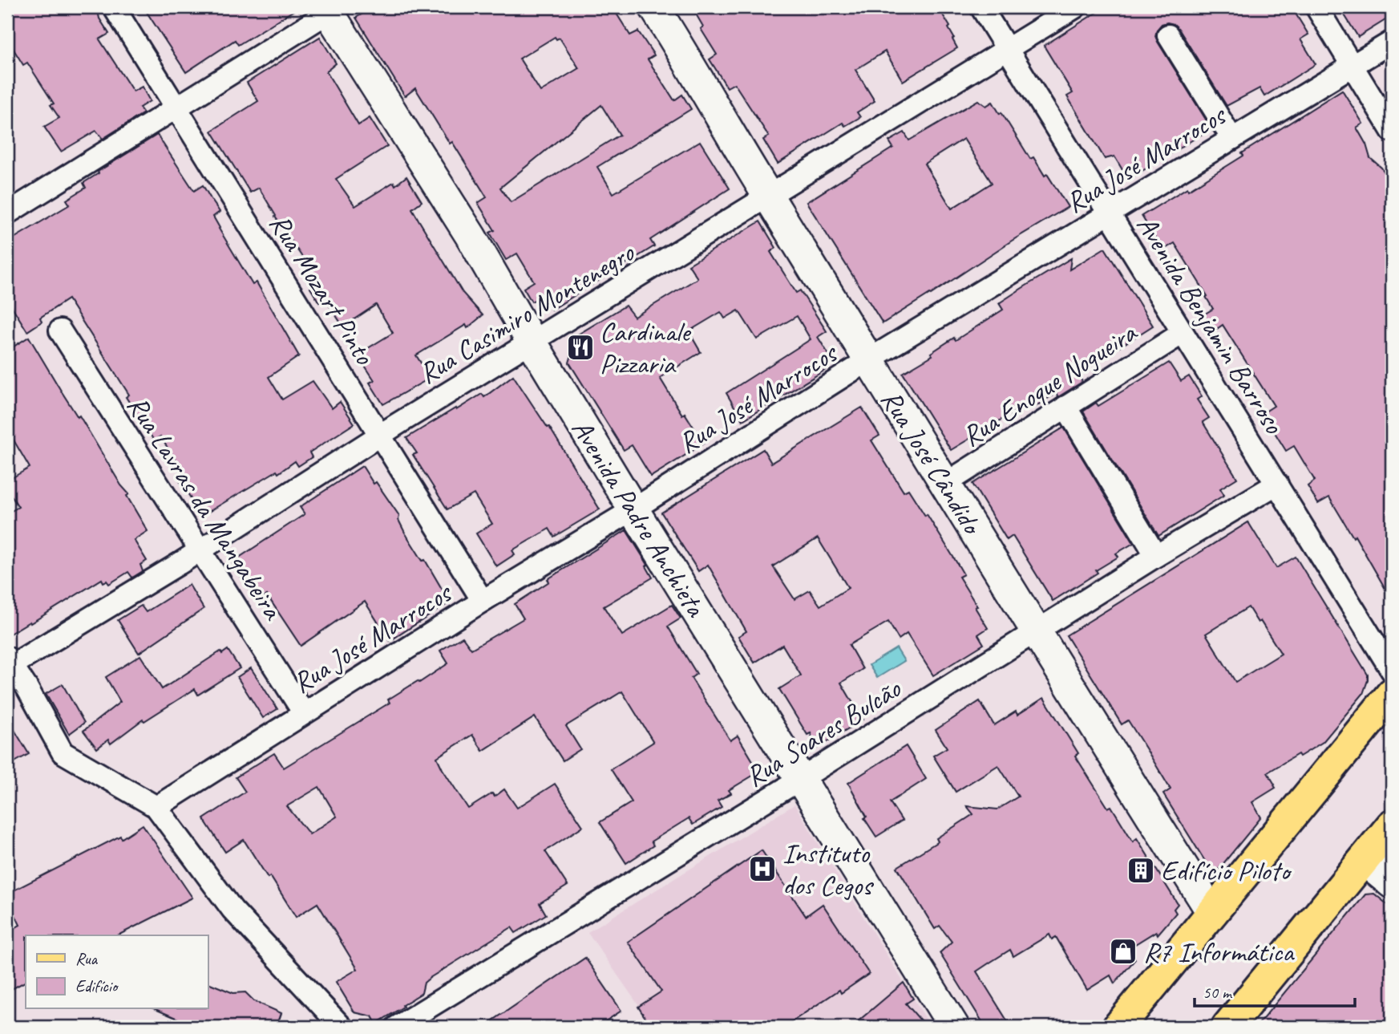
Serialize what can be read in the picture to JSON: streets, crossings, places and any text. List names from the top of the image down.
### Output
{
  "streets": {
    "street": [
      "Rua José Marrocos",
      "Rua Mozart Pinto",
      "Rua Casimiro Montenegro",
      "Avenida Benjamin Barroso",
      "Rua Enoque Nogueira",
      "Rua José Cândido",
      "Rua Lavras da Mangabeira",
      "Avenida Padre Anchieta",
      "Rua Soares Bulcão"
    ]
  },
  "crossings": [
    ["Rua José Marrocos", "Rua Mozart Pinto"],
    ["Rua José Marrocos", "Avenida Benjamin Barroso"],
    ["Rua José Marrocos", "Rua José Cândido"],
    ["Rua José Marrocos", "Rua Lavras da Mangabeira"],
    ["Rua José Marrocos", "Avenida Padre Anchieta"],
    ["Rua Mozart Pinto", "Rua Casimiro Montenegro"],
    ["Rua Casimiro Montenegro", "Avenida Benjamin Barroso"],
    ["Rua Casimiro Montenegro", "Rua José Cândido"],
    ["Rua Casimiro Montenegro", "Rua Lavras da Mangabeira"],
    ["Rua Casimiro Montenegro", "Avenida Padre Anchieta"],
    ["Avenida Benjamin Barroso", "Rua Enoque Nogueira"],
    ["Avenida Benjamin Barroso", "Rua Soares Bulcão"],
    ["Rua Enoque Nogueira", "Rua José Cândido"],
    ["Rua José Cândido", "Rua Soares Bulcão"],
    ["Avenida Padre Anchieta", "Rua Soares Bulcão"]
  ],
  "places": {
    "restaurant": ["Cardinale Pizzaria"],
    "hospital": ["Instituto dos Cegos"],
    "building": ["Edifício Piloto"],
    "shop": ["R7 Informática"]
  },
  "legend": ["Rua", "Edifício"],
  "scale_bar": "50 m"
}
